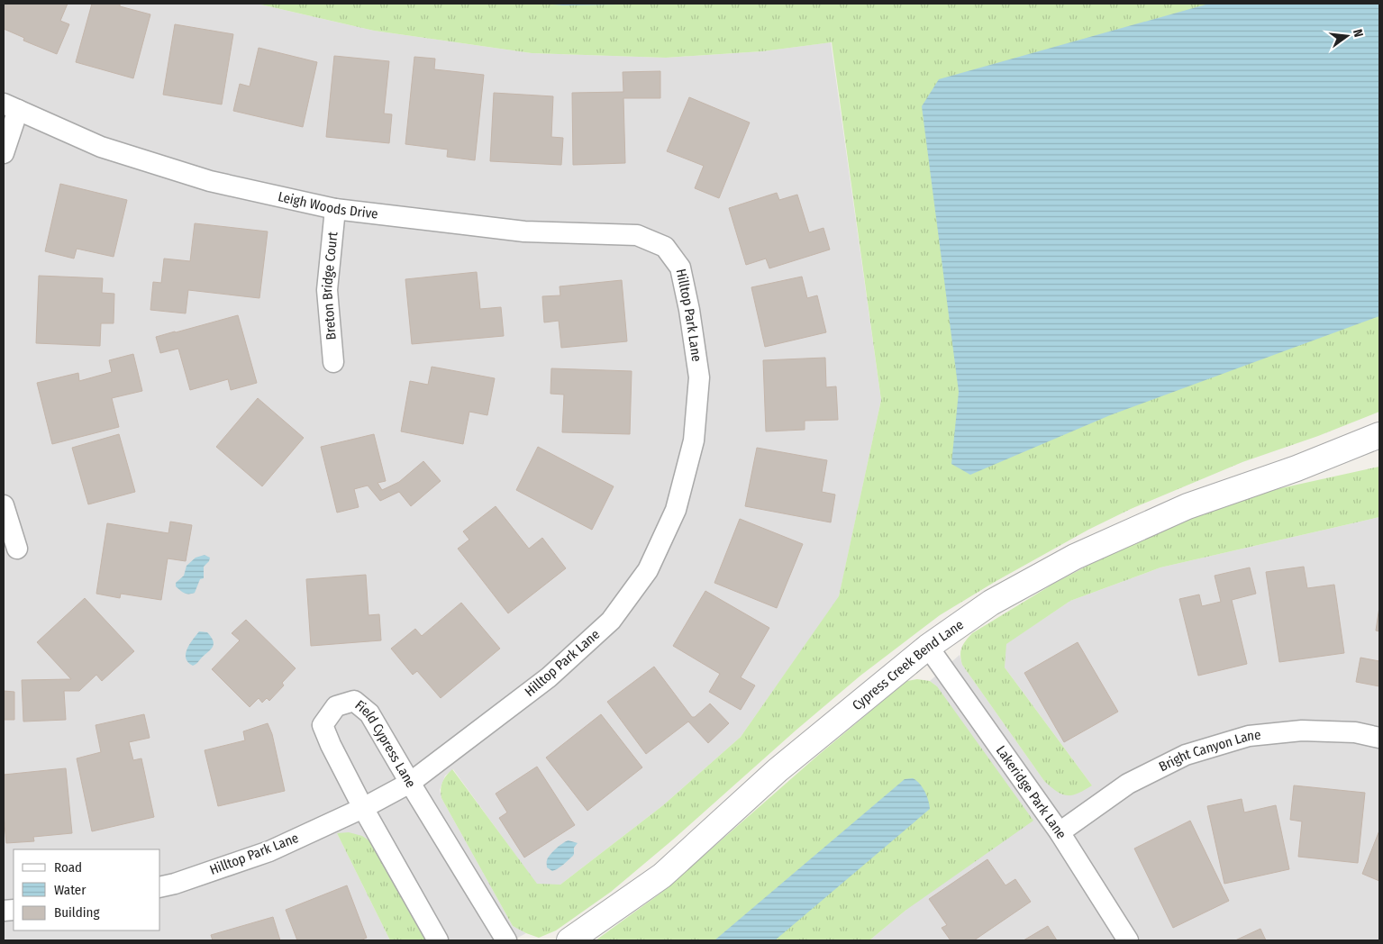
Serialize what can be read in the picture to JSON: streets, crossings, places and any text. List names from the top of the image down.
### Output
{
  "streets": {
    "street": [
      "Leigh Woods Drive",
      "Breton Bridge Court",
      "Hilltop Park Lane",
      "Cypress Creek Bend Lane",
      "Field Cypress Lane",
      "Bright Canyon Lane",
      "Lakeridge Park Lane"
    ]
  },
  "crossings": [
    ["Leigh Woods Drive", "Breton Bridge Court"],
    ["Leigh Woods Drive", "Hilltop Park Lane"],
    ["Hilltop Park Lane", "Field Cypress Lane"],
    ["Cypress Creek Bend Lane", "Lakeridge Park Lane"],
    ["Bright Canyon Lane", "Lakeridge Park Lane"]
  ],
  "legend": ["Road", "Water", "Building"],
  "north": "right"
}
